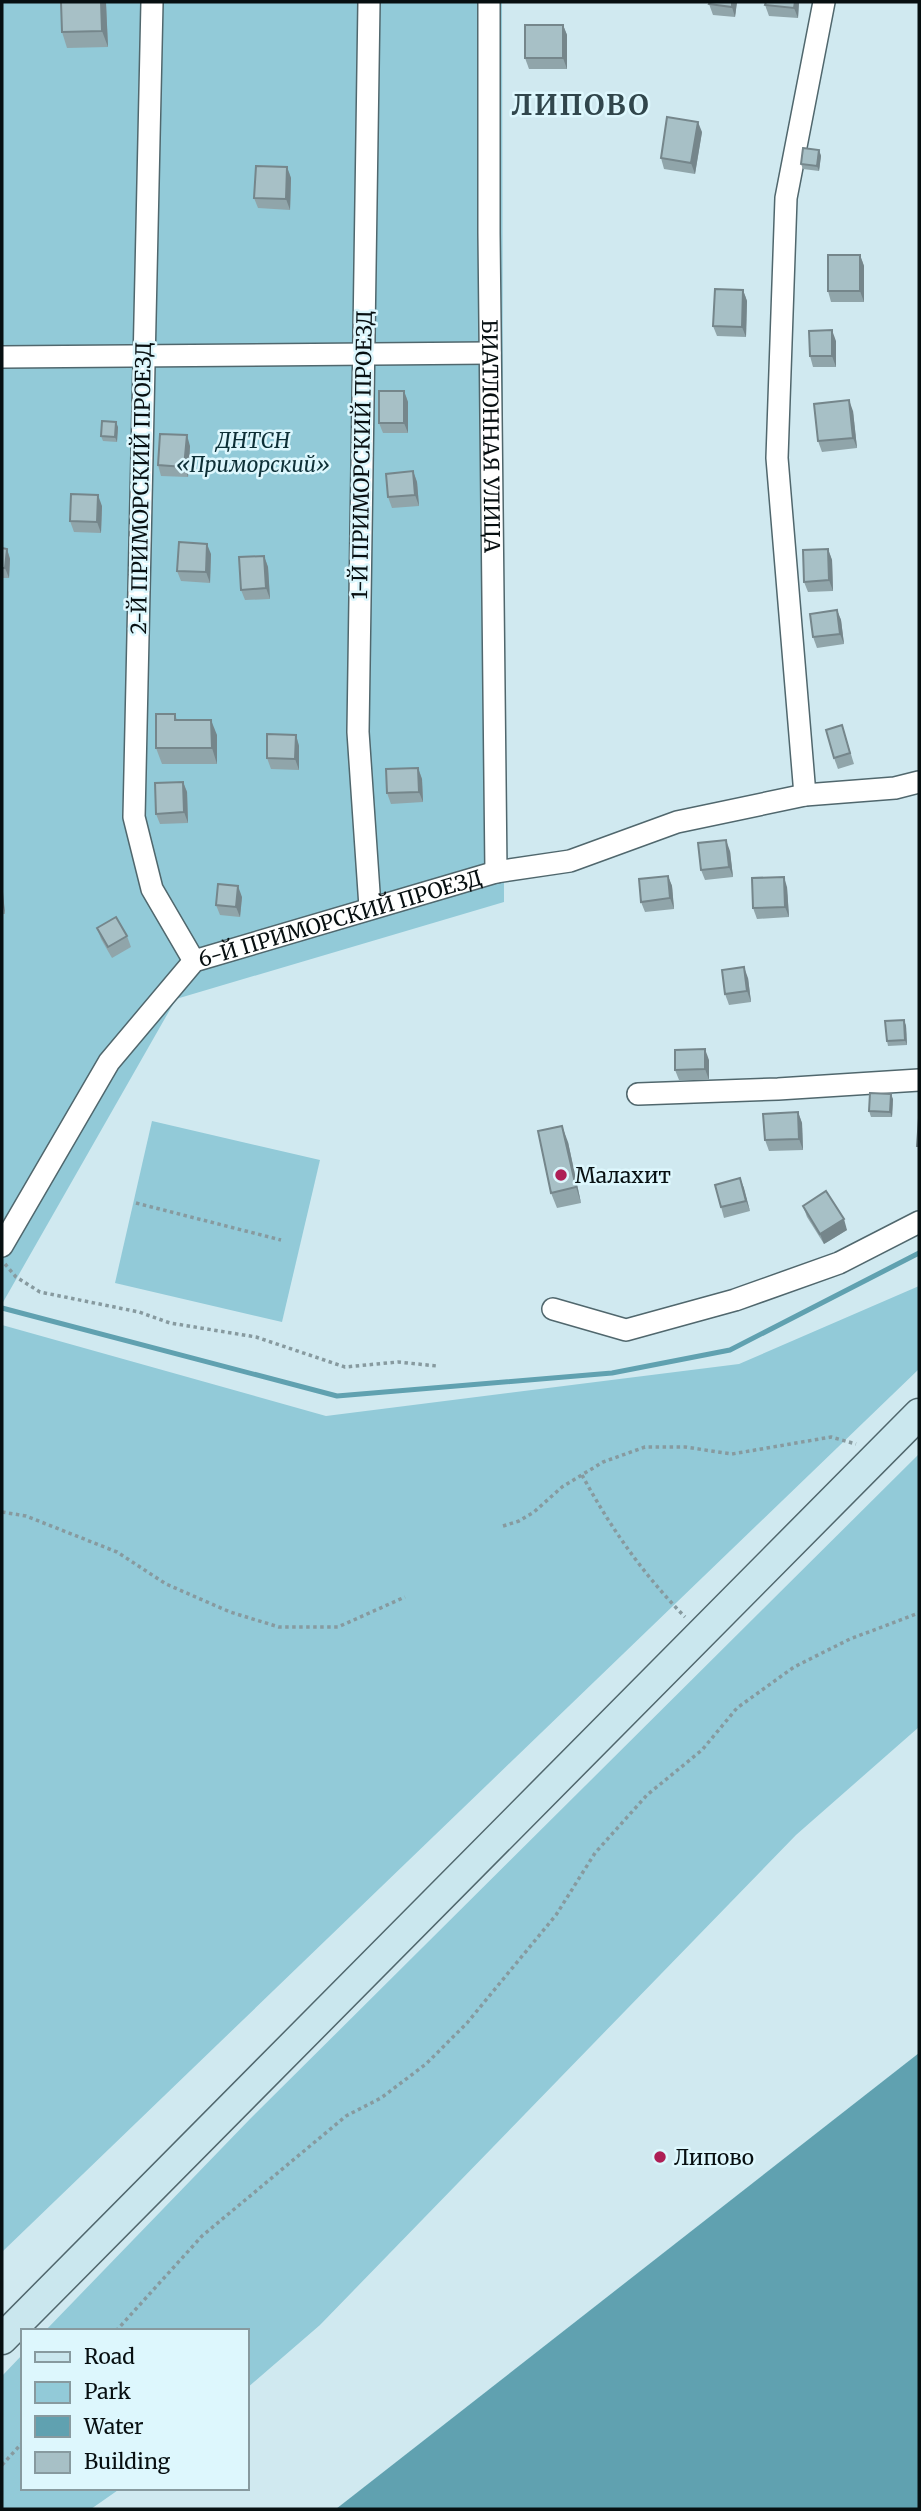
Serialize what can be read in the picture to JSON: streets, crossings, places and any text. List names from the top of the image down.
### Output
{
  "streets": {
    "street": [
      "БИАТЛОННАЯ УЛИЦА",
      "1-Й ПРИМОРСКИЙ ПРОЕЗД",
      "2-Й ПРИМОРСКИЙ ПРОЕЗД",
      "6-Й ПРИМОРСКИЙ ПРОЕЗД"
    ]
  },
  "crossings": [
    ["БИАТЛОННАЯ УЛИЦА", "6-Й ПРИМОРСКИЙ ПРОЕЗД"],
    ["1-Й ПРИМОРСКИЙ ПРОЕЗД", "6-Й ПРИМОРСКИЙ ПРОЕЗД"],
    ["2-Й ПРИМОРСКИЙ ПРОЕЗД", "6-Й ПРИМОРСКИЙ ПРОЕЗД"]
  ],
  "districts": ["ЛИПОВО"],
  "parks": ["ДНТСН «Приморский»"],
  "places": ["Малахит", "Липово"],
  "legend": [
    "Road",
    "Park",
    "Water",
    "Building"
  ]
}
